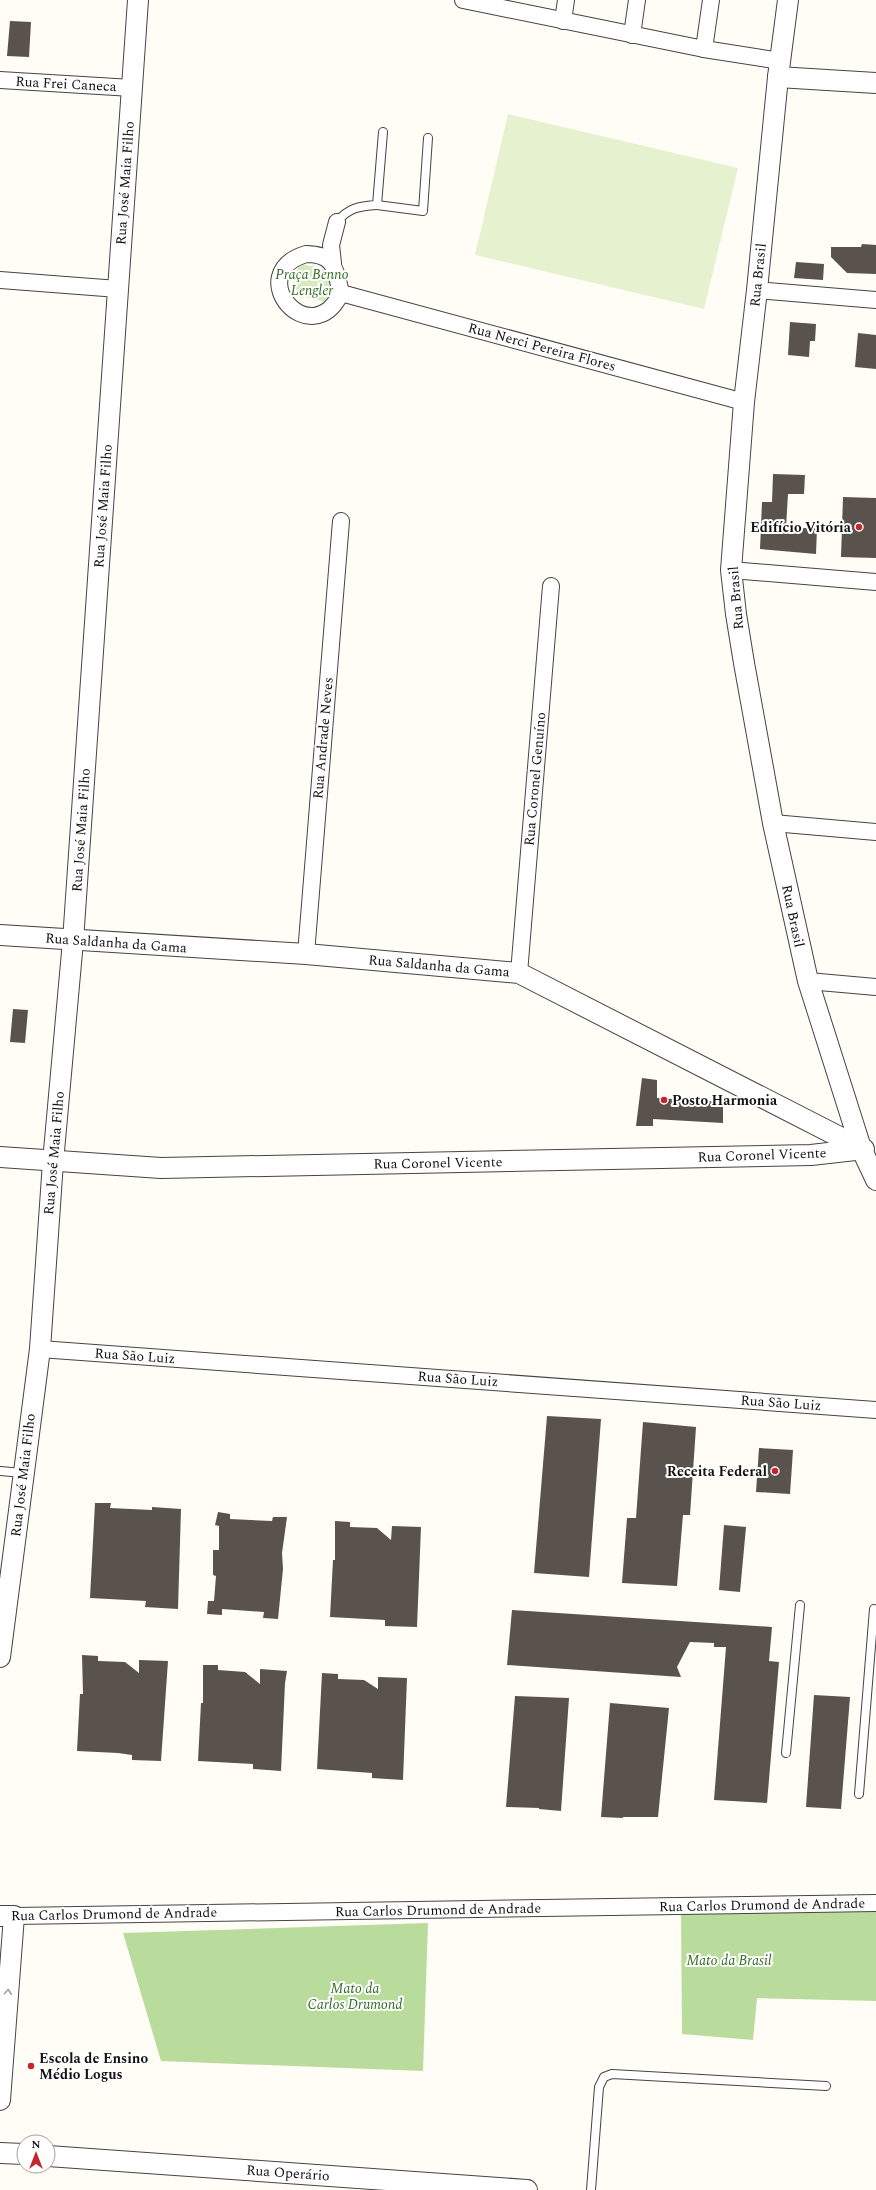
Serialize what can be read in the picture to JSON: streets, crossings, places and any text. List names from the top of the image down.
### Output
{
  "streets": {
    "street": [
      "Rua Frei Caneca",
      "Rua José Maia Filho",
      "Rua Brasil",
      "Rua Nerci Pereira Flores",
      "Rua Andrade Neves",
      "Rua Coronel Genuíno",
      "Rua Saldanha da Gama",
      "Rua Coronel Vicente",
      "Rua São Luiz",
      "Rua Carlos Drumond de Andrade",
      "Rua Operário"
    ]
  },
  "crossings": [
    ["Rua Frei Caneca", "Rua José Maia Filho"],
    ["Rua José Maia Filho", "Rua Saldanha da Gama"],
    ["Rua José Maia Filho", "Rua Coronel Vicente"],
    ["Rua José Maia Filho", "Rua São Luiz"],
    ["Rua Brasil", "Rua Nerci Pereira Flores"],
    ["Rua Brasil", "Rua Saldanha da Gama"],
    ["Rua Brasil", "Rua Coronel Vicente"],
    ["Rua Andrade Neves", "Rua Saldanha da Gama"],
    ["Rua Coronel Genuíno", "Rua Saldanha da Gama"],
    ["Rua Saldanha da Gama", "Rua Coronel Vicente"]
  ],
  "parks": ["Praça Benno Lengler", "Mato da Brasil", "Mato da Carlos Drumond"],
  "places": [
    "Edifício Vitória",
    "Posto Harmonia",
    "Receita Federal",
    "Escola de Ensino Médio Logus"
  ],
  "north": "top"
}
